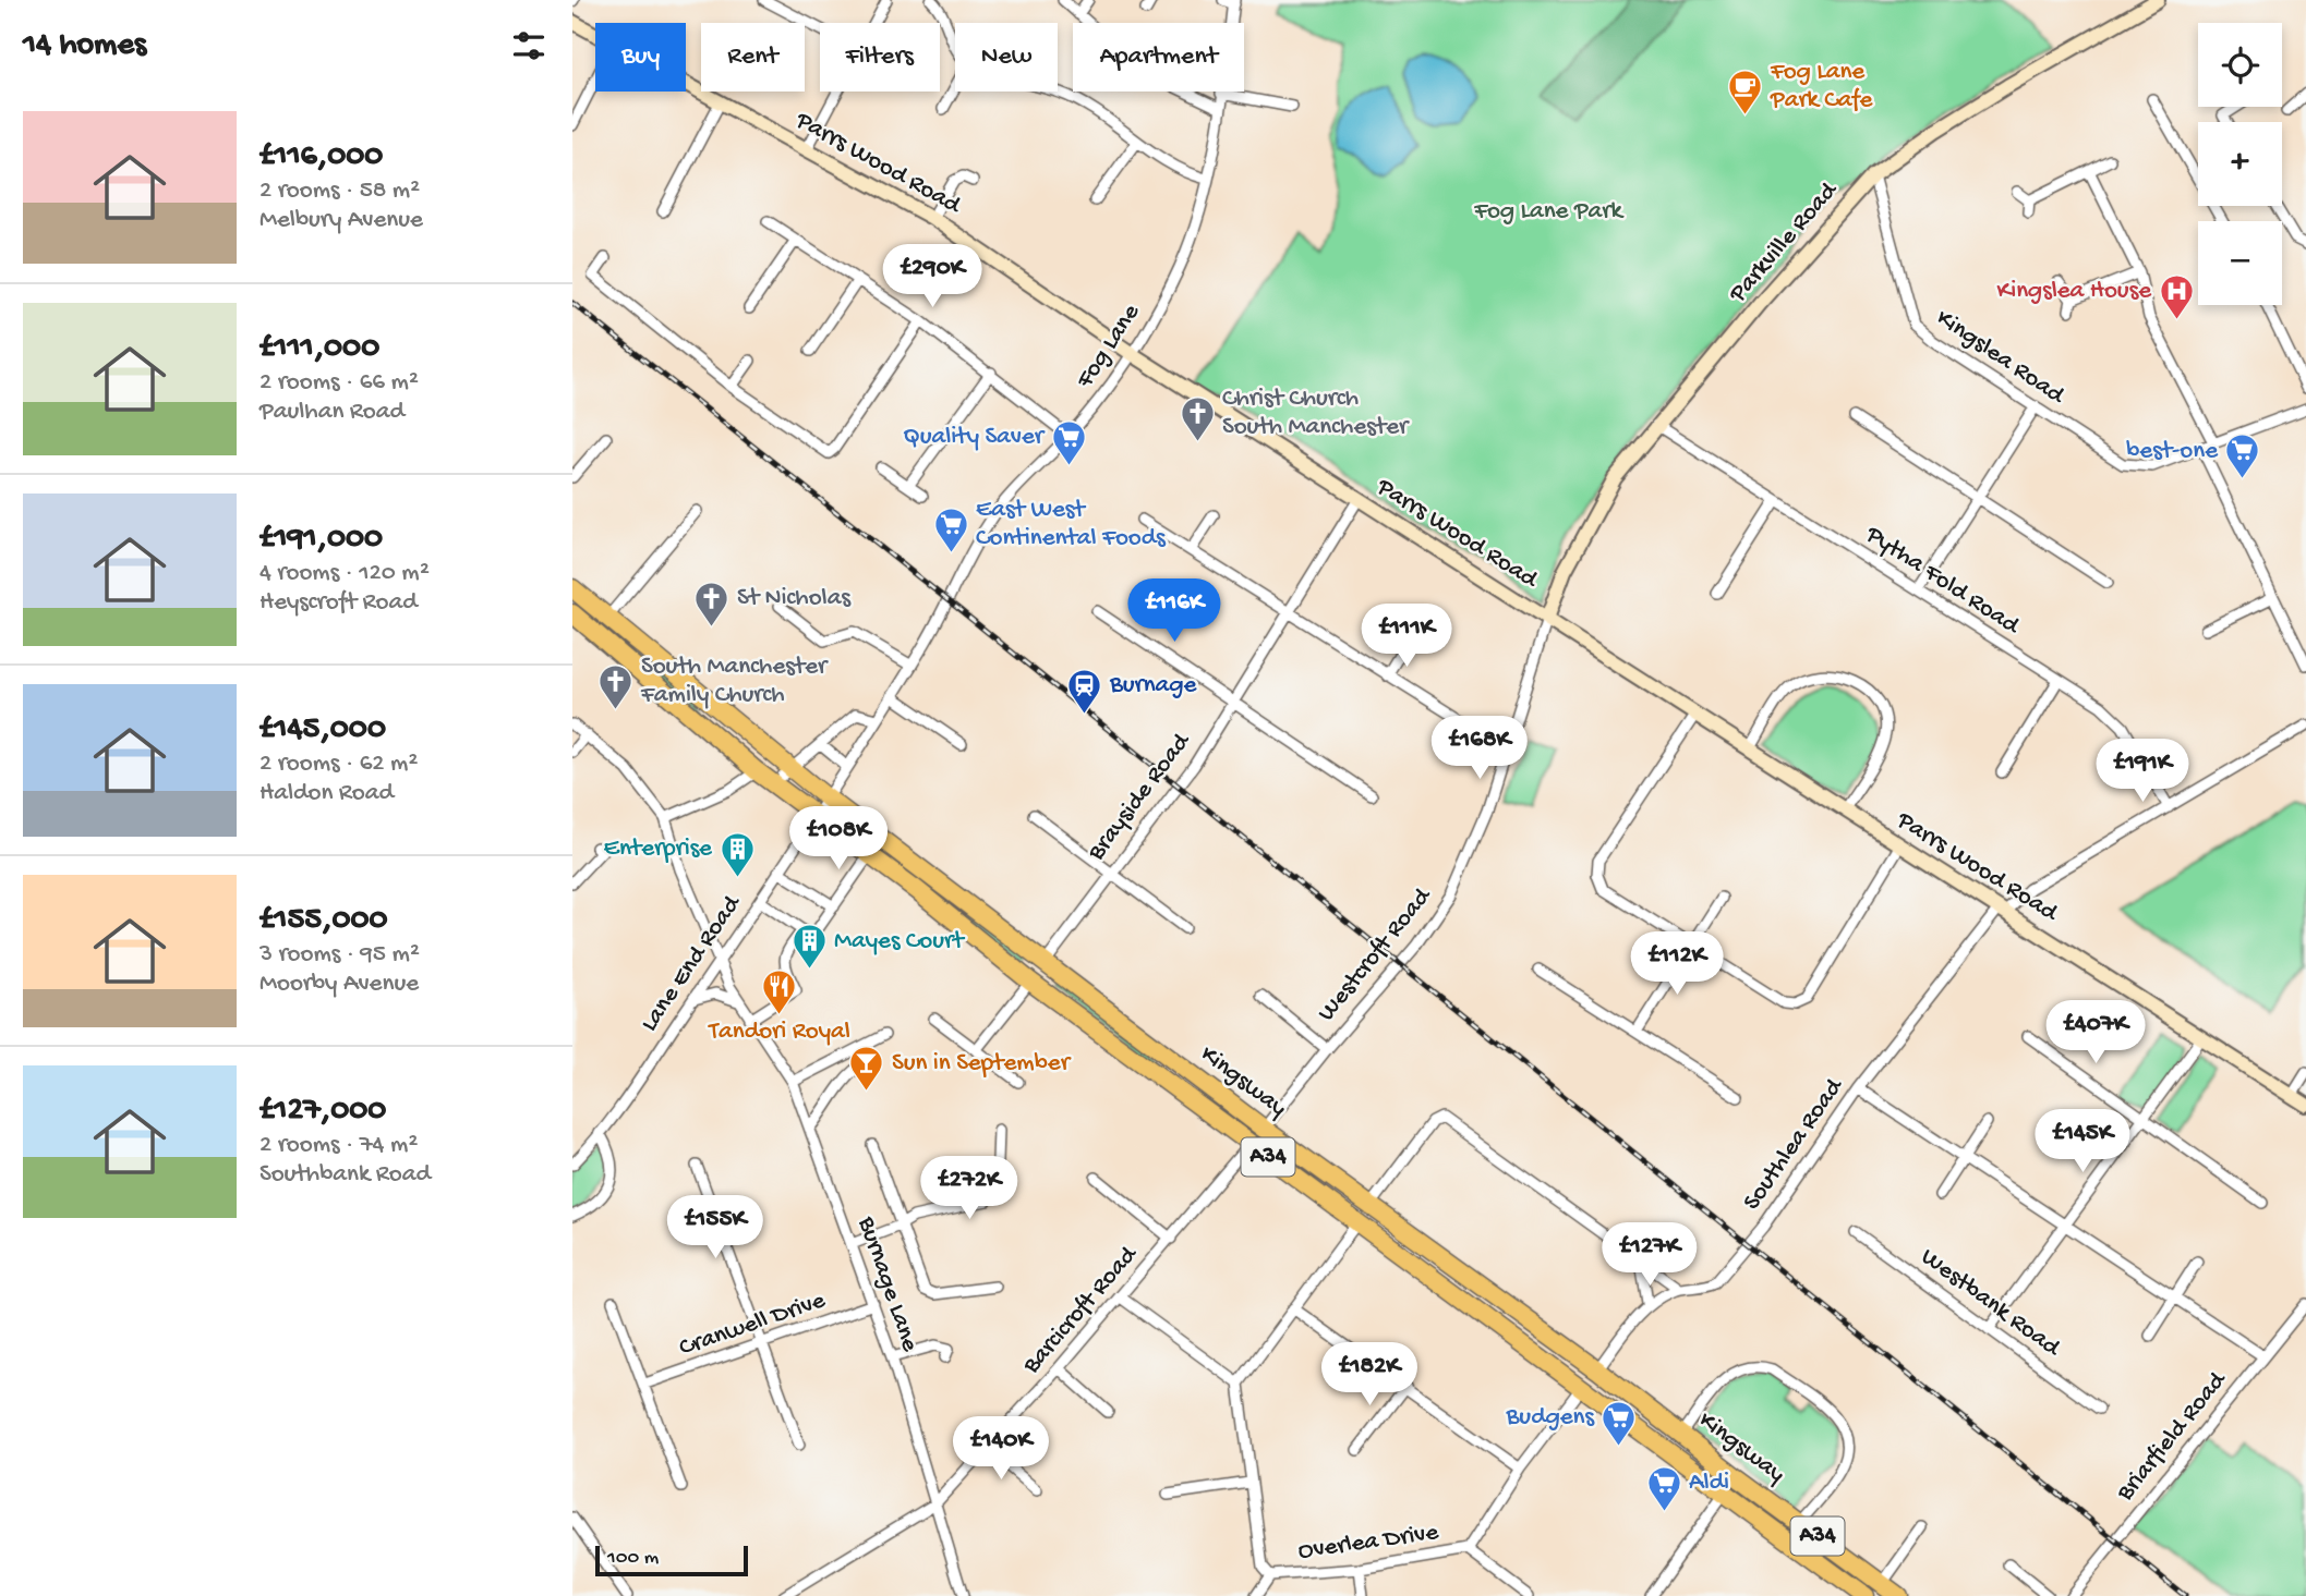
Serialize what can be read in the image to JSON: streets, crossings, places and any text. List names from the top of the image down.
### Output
{
  "streets": {
    "highway": ["Kingsway", "A34"],
    "street": [
      "Parrs Wood Road",
      "Parkville Road",
      "Fog Lane",
      "Kingslea Road",
      "Pytha Fold Road",
      "Brayside Road",
      "Westcroft Road",
      "Lane End Road",
      "Southlea Road",
      "Burnage Lane",
      "Westbank Road",
      "Barcicroft Road",
      "Cranwell Drive",
      "Briarfield Road",
      "Overlea Drive"
    ]
  },
  "crossings": [
    ["Parrs Wood Road", "Parkville Road"],
    ["Parrs Wood Road", "Fog Lane"],
    ["Parrs Wood Road", "Brayside Road"],
    ["Parrs Wood Road", "Westcroft Road"],
    ["Parrs Wood Road", "Southlea Road"],
    ["Parkville Road", "Kingslea Road"],
    ["Parkville Road", "Pytha Fold Road"],
    ["Parkville Road", "Westcroft Road"],
    ["Fog Lane", "Lane End Road"],
    ["Fog Lane", "Kingsway"],
    ["Pytha Fold Road", "Southlea Road"],
    ["Brayside Road", "Kingsway"],
    ["Westcroft Road", "Kingsway"],
    ["Lane End Road", "Kingsway"],
    ["Lane End Road", "Burnage Lane"],
    ["Kingsway", "Southlea Road"],
    ["Kingsway", "Barcicroft Road"],
    ["Burnage Lane", "Barcicroft Road"],
    ["Burnage Lane", "Cranwell Drive"]
  ],
  "parks": ["Fog Lane Park"],
  "places": {
    "cafe": ["Fog Lane Park Cafe"],
    "hospital": ["Kingslea House"],
    "church": ["Christ Church South Manchester", "St Nicholas", "South Manchester Family Church"],
    "supermarket": [
      "Quality Saver",
      "best-one",
      "East West Continental Foods",
      "Budgens",
      "Aldi"
    ],
    "station": ["Burnage"],
    "building": ["Enterprise", "Mayes Court"],
    "restaurant": ["Tandori Royal"],
    "bar": ["Sun in September"]
  },
  "scale_bar": "100 m",
  "page": {
    "heading": "14 homes",
    "map_buttons": ["+", "−"],
    "chip": [
      "Buy",
      "Rent",
      "Filters",
      "New",
      "Apartment"
    ],
    "list": [
      {
        "name": "£116,000",
        "note": "2 rooms · 58 m² · Melbury Avenue"
      },
      {
        "name": "£111,000",
        "note": "2 rooms · 66 m² · Paulhan Road"
      },
      {
        "name": "£191,000",
        "note": "4 rooms · 120 m² · Heyscroft Road"
      },
      {
        "name": "£145,000",
        "note": "2 rooms · 62 m² · Haldon Road"
      },
      {
        "name": "£155,000",
        "note": "3 rooms · 95 m² · Moorby Avenue"
      },
      {
        "name": "£127,000",
        "note": "2 rooms · 74 m² · Southbank Road"
      }
    ],
    "price": [
      "£290K",
      "£116K",
      "£111K",
      "£168K",
      "£191K",
      "£108K",
      "£112K",
      "£407K",
      "£145K",
      "£272K",
      "£155K",
      "£127K",
      "£182K",
      "£140K"
    ],
    "scale": "100 m"
  }
}
